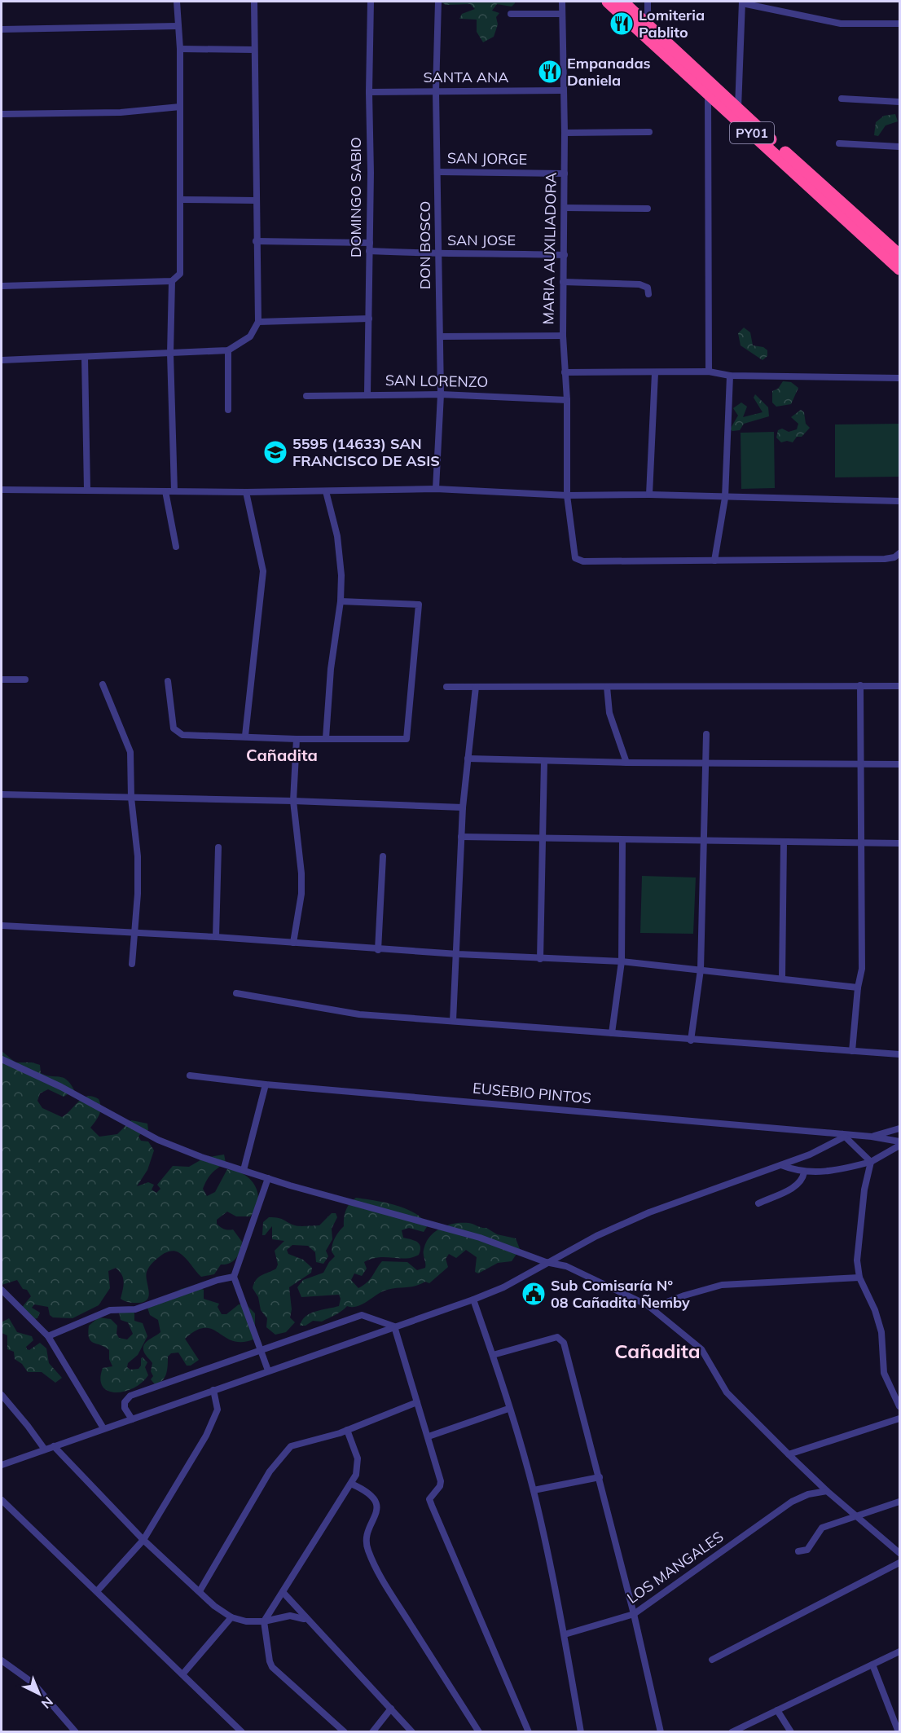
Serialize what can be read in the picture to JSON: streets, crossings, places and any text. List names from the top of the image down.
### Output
{
  "streets": {
    "highway": ["PY01"],
    "street": [
      "SANTA ANA",
      "SAN JORGE",
      "DOMINGO SABIO",
      "SAN JOSE",
      "DON BOSCO",
      "MARIA AUXILIADORA",
      "SAN LORENZO",
      "EUSEBIO PINTOS",
      "LOS MANGALES"
    ]
  },
  "crossings": [
    ["SANTA ANA", "DOMINGO SABIO"],
    ["SANTA ANA", "DON BOSCO"],
    ["SANTA ANA", "MARIA AUXILIADORA"],
    ["SAN JORGE", "DON BOSCO"],
    ["SAN JORGE", "MARIA AUXILIADORA"],
    ["DOMINGO SABIO", "SAN JOSE"],
    ["DOMINGO SABIO", "SAN LORENZO"],
    ["SAN JOSE", "DON BOSCO"],
    ["SAN JOSE", "MARIA AUXILIADORA"],
    ["DON BOSCO", "SAN LORENZO"],
    ["MARIA AUXILIADORA", "SAN LORENZO"]
  ],
  "districts": ["Cañadita", "Cañadita"],
  "places": {
    "restaurant": ["Lomiteria Pablito", "Empanadas Daniela"],
    "school or university": ["5595 (14633) SAN FRANCISCO DE ASIS"],
    "public building": ["Sub Comisaría N° 08 Cañadita Ñemby"]
  },
  "north": "bottom right"
}
